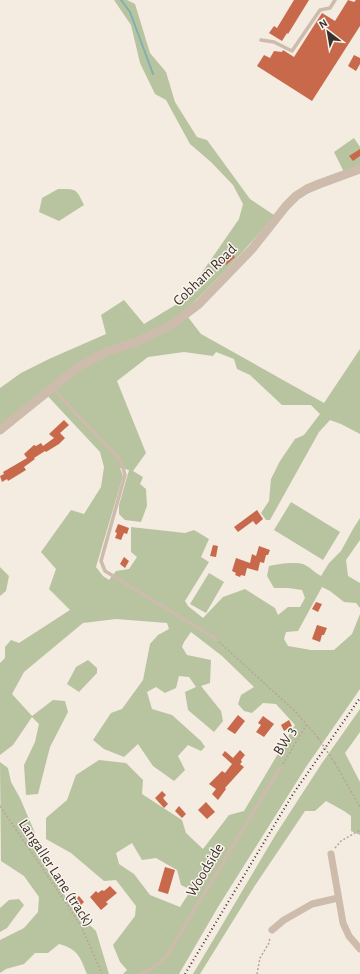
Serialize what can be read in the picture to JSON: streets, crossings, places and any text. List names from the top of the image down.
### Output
{
  "streets": {
    "street": ["Cobham Road"],
    "lane": ["Woodside"],
    "path": ["BW 3", "Langaller Lane (track)"]
  },
  "crossings": [
    ["BW 3", "Woodside"]
  ],
  "north": "top left"
}
